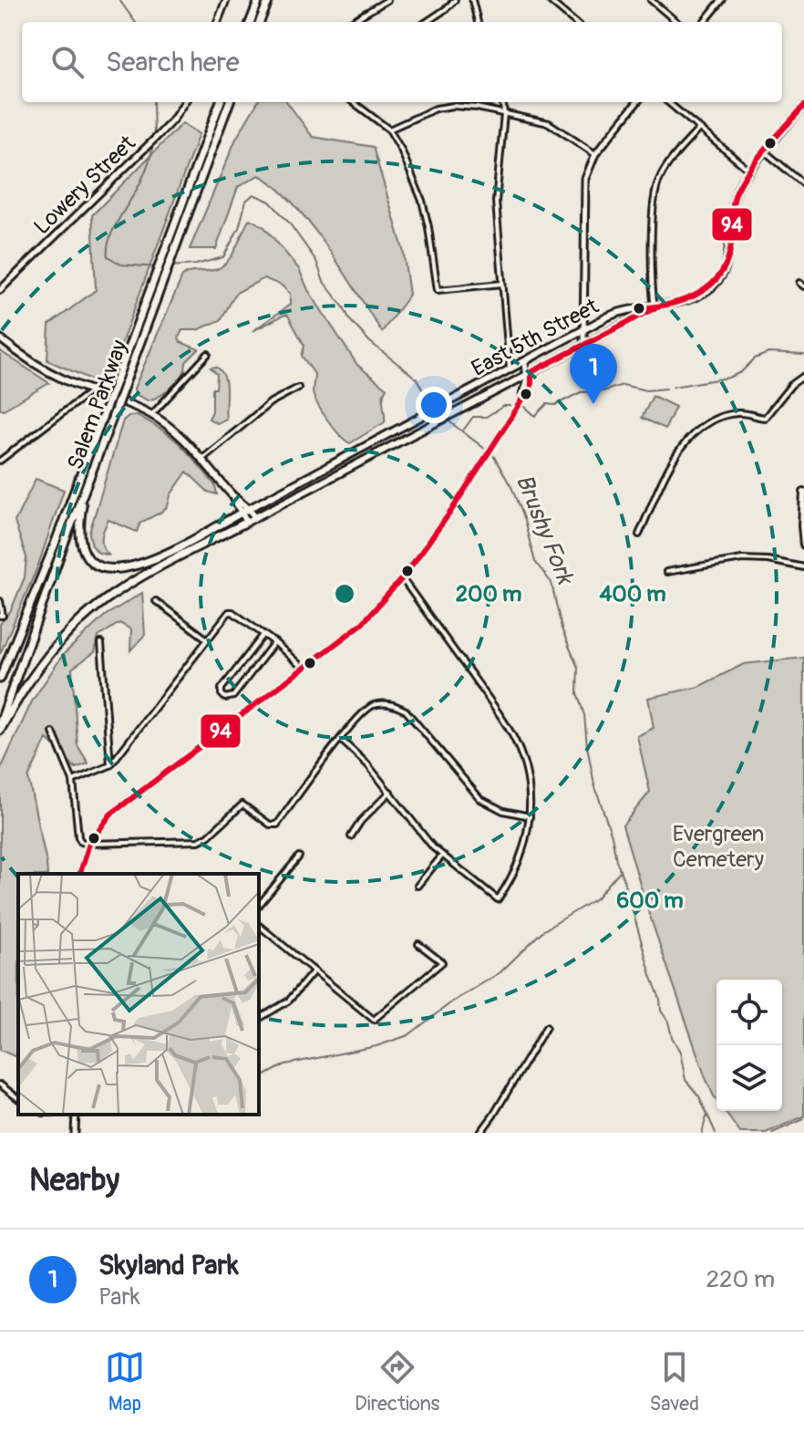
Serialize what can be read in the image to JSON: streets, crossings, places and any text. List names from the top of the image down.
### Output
{
  "streets": {
    "highway": ["Salem Parkway"],
    "main road": ["East 5th Street"],
    "street": ["Lowery Street"]
  },
  "water": ["Brushy Fork"],
  "parks": ["Evergreen Cemetery"],
  "lines": ["transit line 94"],
  "page": {
    "search": "Search here",
    "pins": "1",
    "heading": "Nearby",
    "list": [
      {
        "mark": "1",
        "name": "Skyland Park",
        "note": "Park",
        "value": "220 m"
      }
    ],
    "nav": ["Map", "Directions", "Saved"]
  },
  "rings": ["200 m", "400 m", "600 m"]
}
